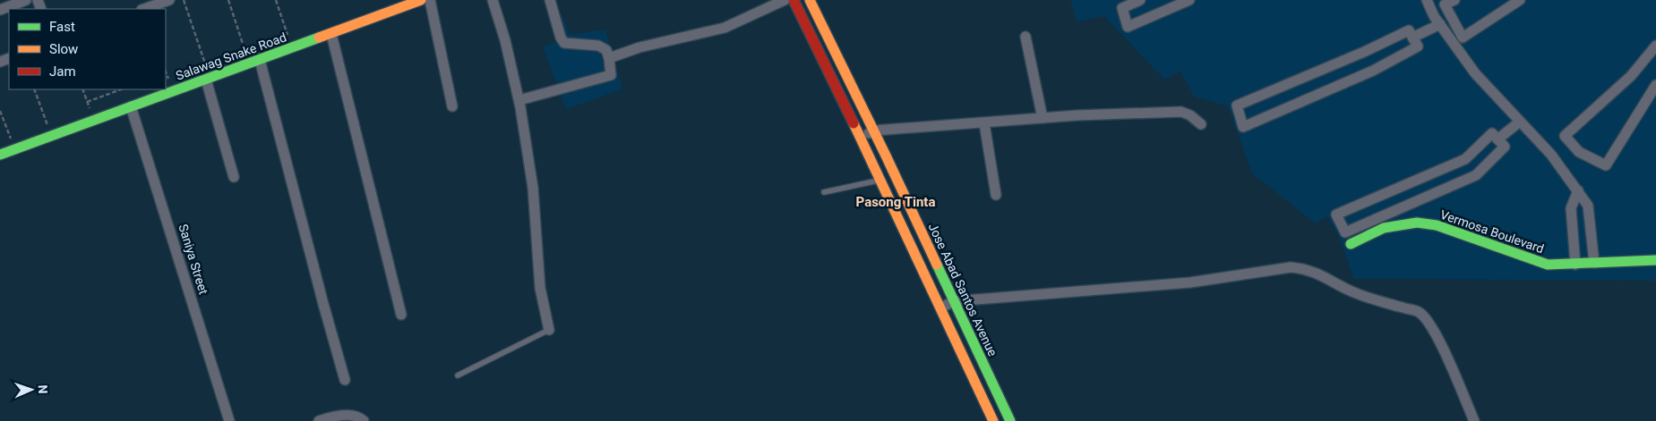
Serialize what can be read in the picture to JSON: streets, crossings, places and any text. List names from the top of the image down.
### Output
{
  "streets": {
    "main road": ["Salawag Snake Road", "Vermosa Boulevard", "Jose Abad Santos Avenue"],
    "street": ["Saniya Street"]
  },
  "crossings": [
    ["Salawag Snake Road", "Saniya Street"]
  ],
  "districts": ["Pasong Tinta"],
  "legend": ["Fast", "Slow", "Jam"],
  "north": "right"
}
